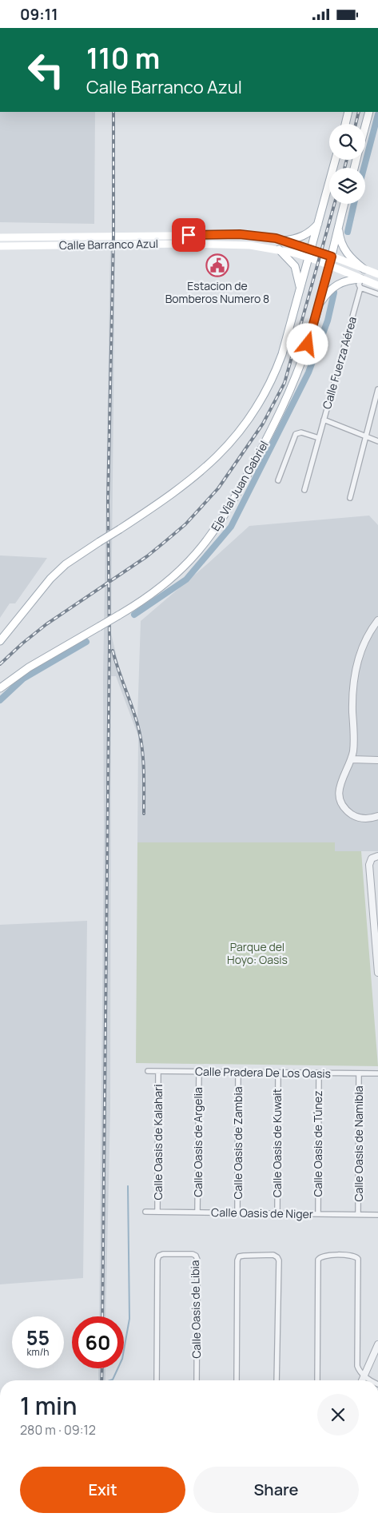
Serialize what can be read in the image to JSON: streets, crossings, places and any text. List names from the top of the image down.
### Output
{
  "streets": {
    "main road": ["Calle Barranco Azul", "Eje Vial Juan Gabriel"],
    "street": [
      "Calle Fuerza Aérea",
      "Calle Pradera De Los Oasis",
      "Calle Oasis de Kalahari",
      "Calle Oasis de Argelia",
      "Calle Oasis de Zambia",
      "Calle Oasis de Kuwait",
      "Calle Oasis de Túnez",
      "Calle Oasis de Namibia",
      "Calle Oasis de Niger",
      "Calle Oasis de Libia"
    ]
  },
  "crossings": [
    ["Calle Barranco Azul", "Calle Fuerza Aérea"],
    ["Calle Barranco Azul", "Eje Vial Juan Gabriel"],
    ["Calle Pradera De Los Oasis", "Calle Oasis de Kalahari"],
    ["Calle Pradera De Los Oasis", "Calle Oasis de Argelia"],
    ["Calle Pradera De Los Oasis", "Calle Oasis de Zambia"],
    ["Calle Pradera De Los Oasis", "Calle Oasis de Kuwait"],
    ["Calle Pradera De Los Oasis", "Calle Oasis de Túnez"],
    ["Calle Pradera De Los Oasis", "Calle Oasis de Namibia"],
    ["Calle Oasis de Kalahari", "Calle Oasis de Niger"],
    ["Calle Oasis de Argelia", "Calle Oasis de Niger"],
    ["Calle Oasis de Zambia", "Calle Oasis de Niger"],
    ["Calle Oasis de Kuwait", "Calle Oasis de Niger"],
    ["Calle Oasis de Túnez", "Calle Oasis de Niger"],
    ["Calle Oasis de Namibia", "Calle Oasis de Niger"]
  ],
  "parks": ["Parque del Hoyo: Oasis"],
  "places": {
    "public building": ["Estacion de Bomberos Numero 8"]
  },
  "page": {
    "status": "09:11",
    "turn": ["110 m", "Calle Barranco Azul"],
    "speed": "55 km/h",
    "limit": "60",
    "heading": ["1 min", "280 m · 09:12"],
    "buttons": ["Exit", "Share"]
  }
}
